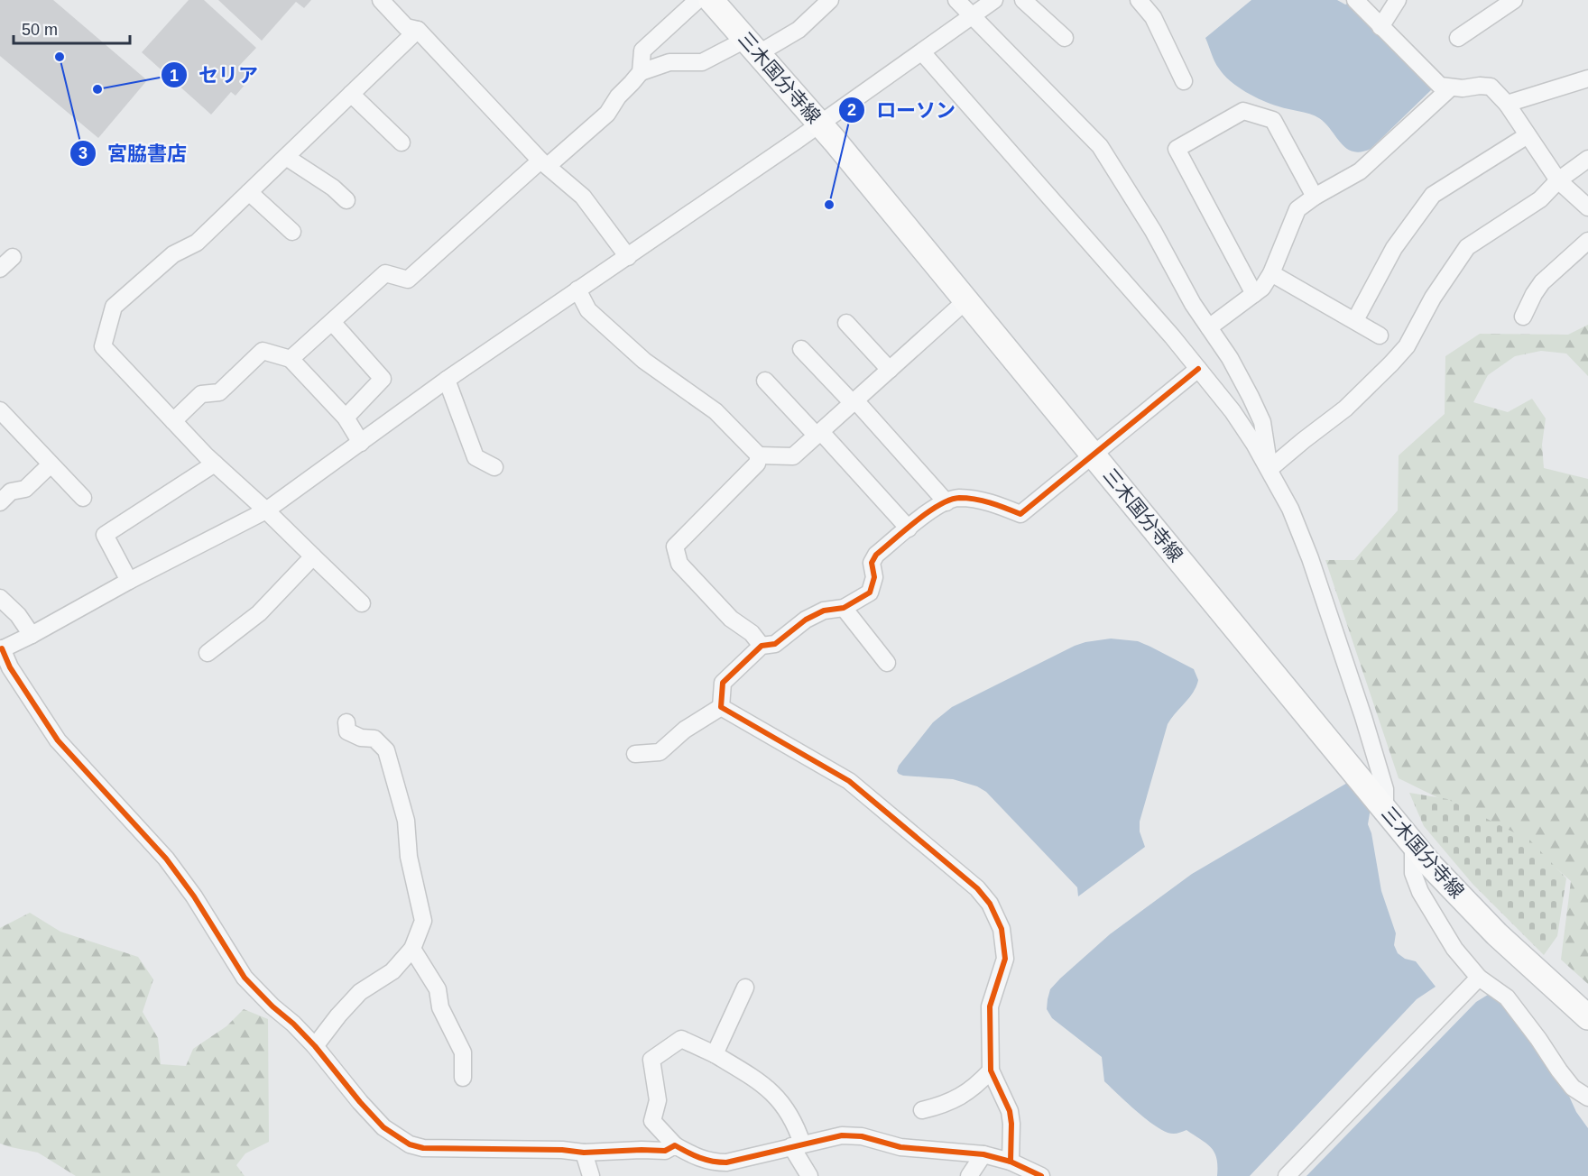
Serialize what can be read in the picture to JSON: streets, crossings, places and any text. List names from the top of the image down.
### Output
{
  "streets": {
    "main road": ["三木国分寺線"]
  },
  "places": ["宮脇書店", "セリア", "ローソン"],
  "scale_bar": "50 m"
}
